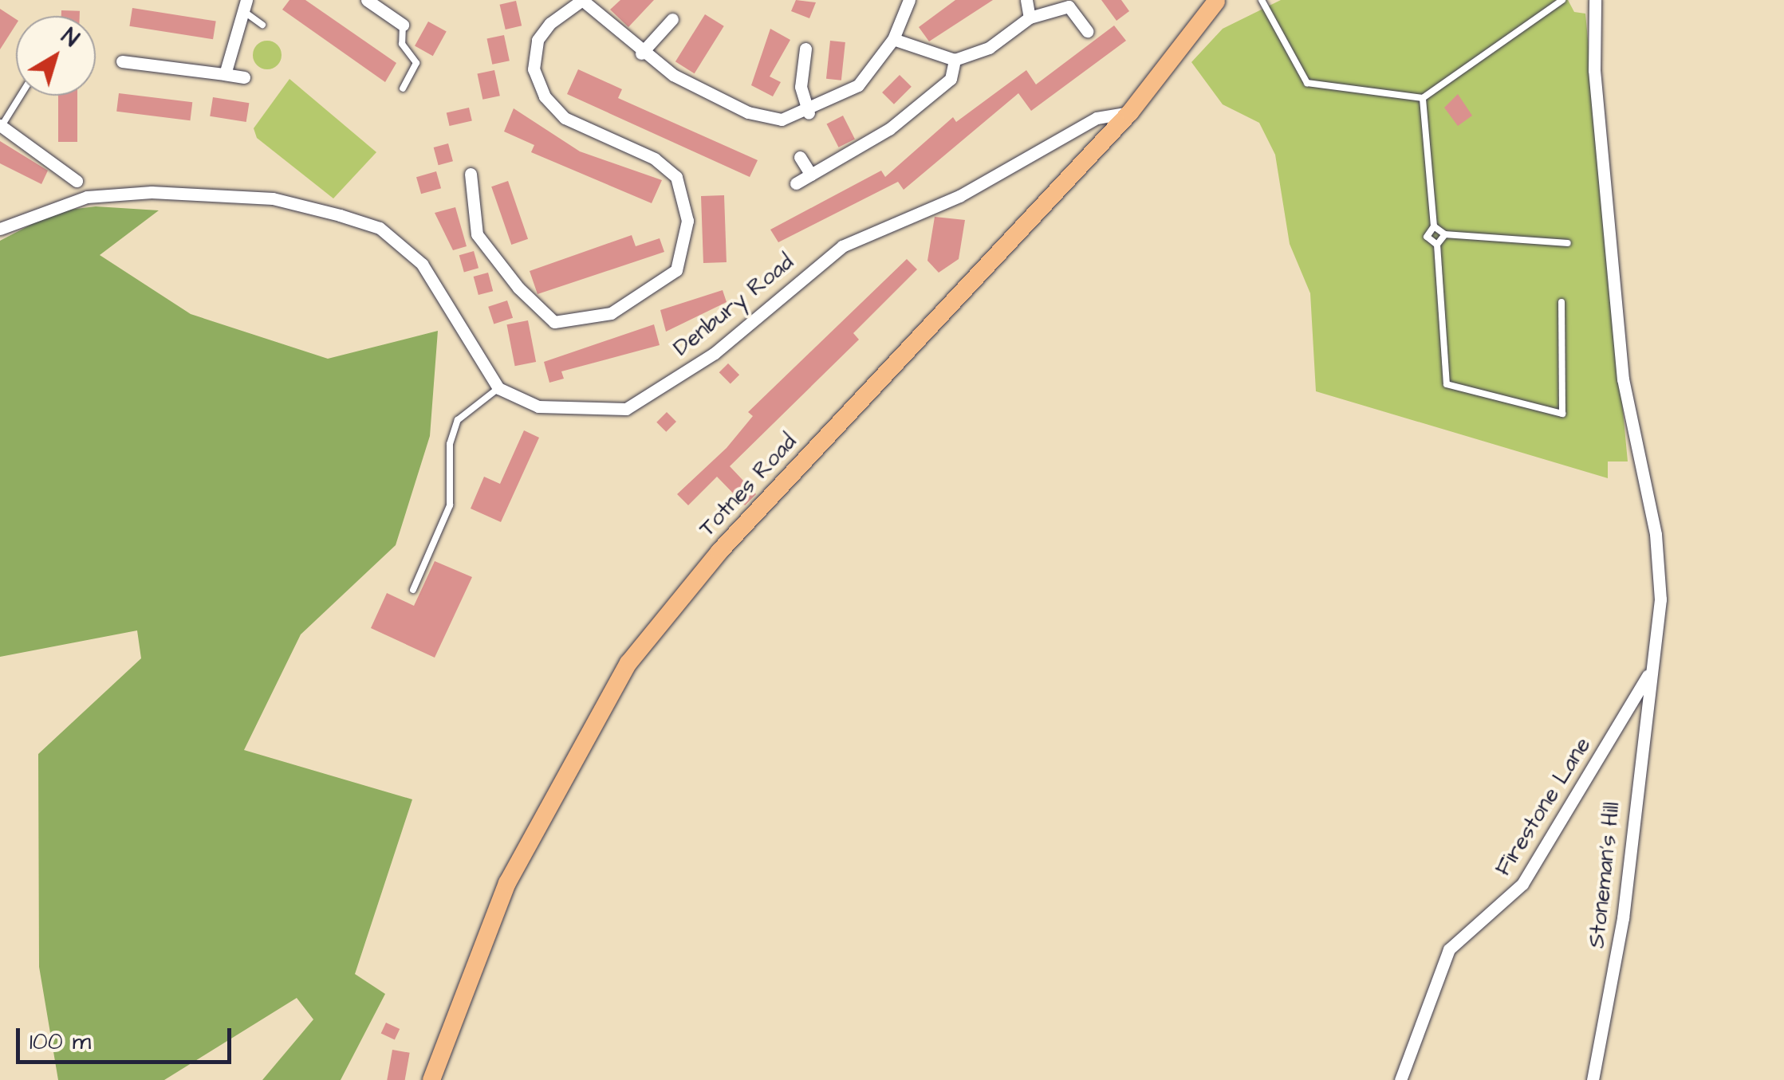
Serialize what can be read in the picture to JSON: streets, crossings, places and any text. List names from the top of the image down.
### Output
{
  "streets": {
    "main road": ["Totnes Road"],
    "street": ["Denbury Road", "Firestone Lane", "Stoneman's Hill"]
  },
  "crossings": [
    ["Denbury Road", "Totnes Road"],
    ["Firestone Lane", "Stoneman's Hill"]
  ],
  "scale_bar": "100 m",
  "north": "top right"
}
